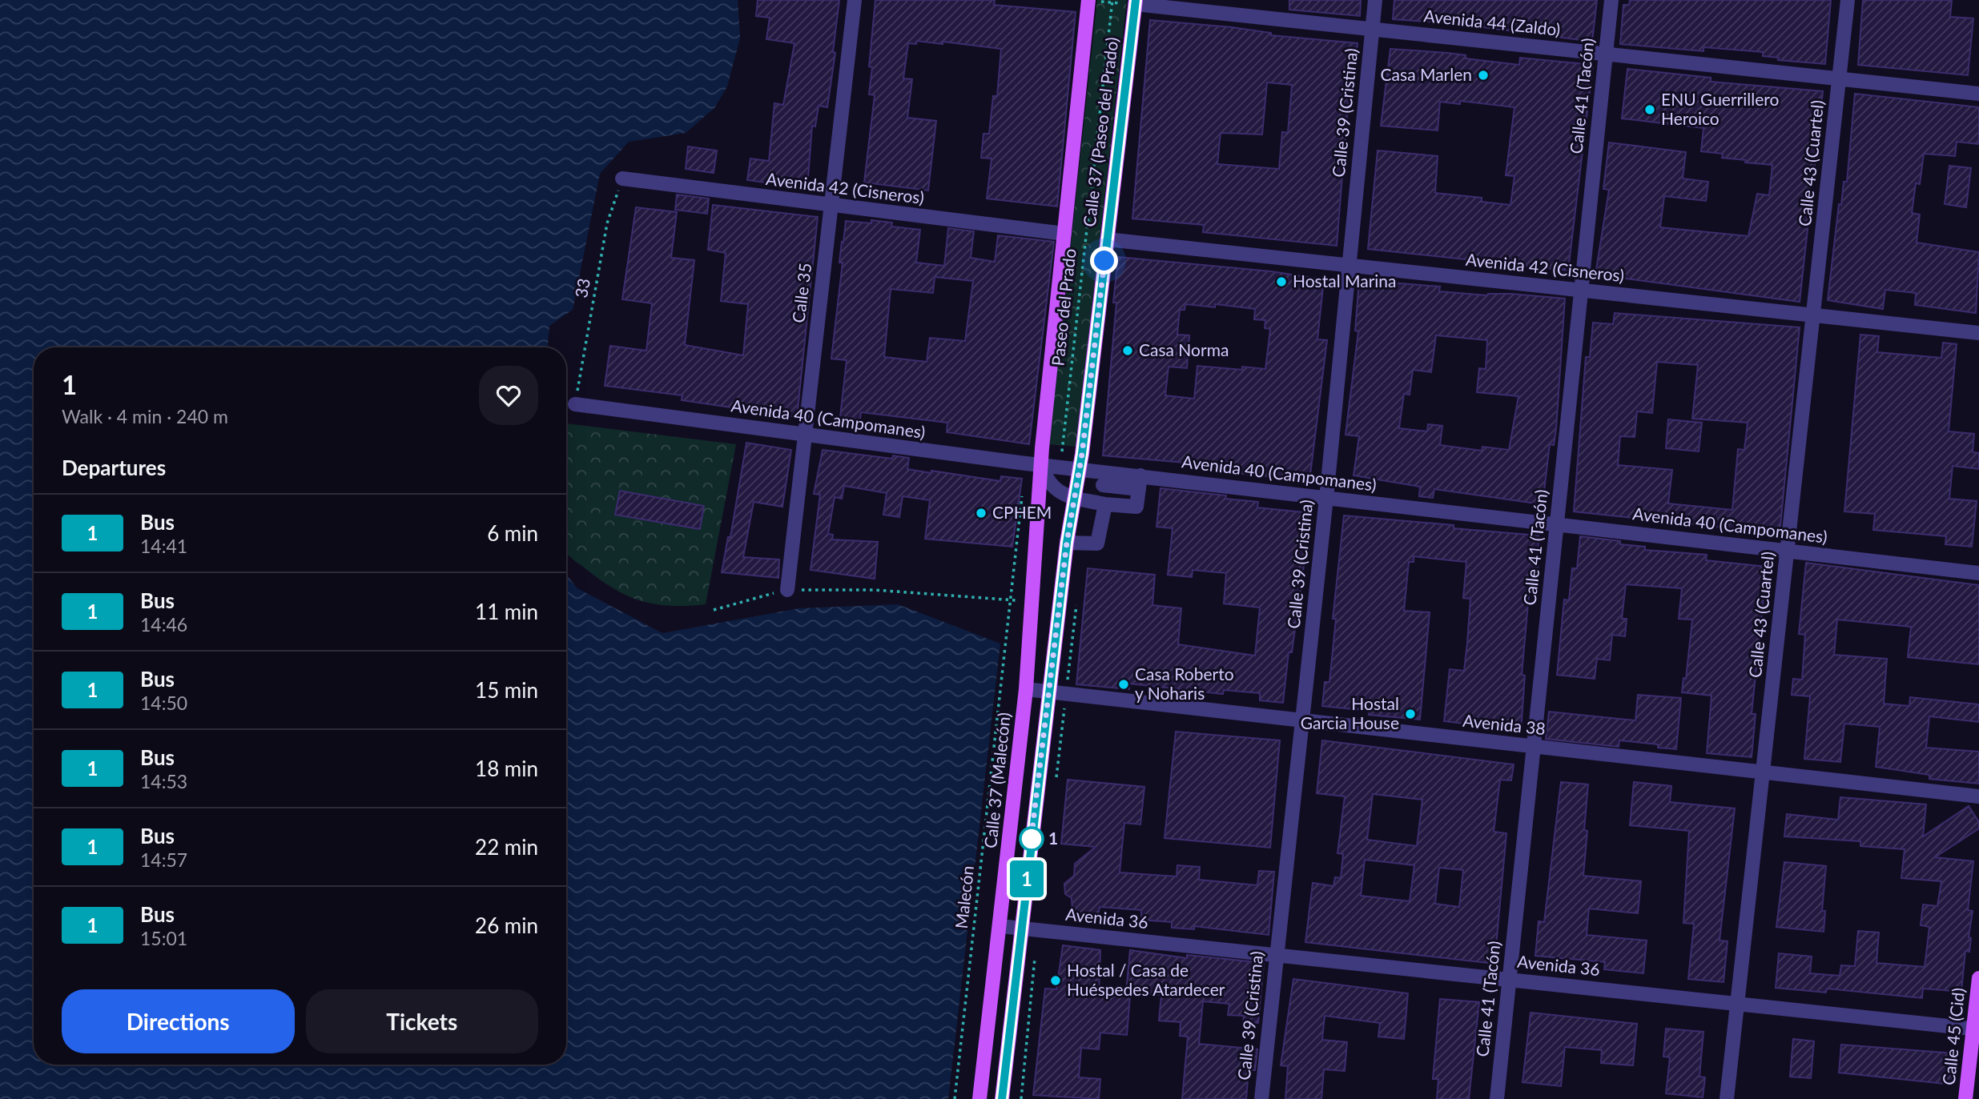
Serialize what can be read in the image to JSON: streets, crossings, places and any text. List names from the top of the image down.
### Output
{
  "streets": {
    "main road": ["Calle 37 (Paseo del Prado)", "Calle 37 (Malecón)", "Calle 45 (Cid)"],
    "street": [
      "Avenida 44 (Zaldo)",
      "Calle 41 (Tacón)",
      "Calle 39 (Cristina)",
      "Calle 43 (Cuartel)",
      "Avenida 42 (Cisneros)",
      "Calle 35",
      "Avenida 40 (Campomanes)",
      "Avenida 38",
      "Avenida 36"
    ],
    "path": ["33", "Paseo del Prado", "Malecón"]
  },
  "crossings": [
    ["Avenida 44 (Zaldo)", "Calle 41 (Tacón)"],
    ["Avenida 44 (Zaldo)", "Calle 39 (Cristina)"],
    ["Avenida 44 (Zaldo)", "Calle 37 (Paseo del Prado)"],
    ["Avenida 44 (Zaldo)", "Calle 43 (Cuartel)"],
    ["Calle 41 (Tacón)", "Avenida 42 (Cisneros)"],
    ["Calle 41 (Tacón)", "Avenida 40 (Campomanes)"],
    ["Calle 41 (Tacón)", "Avenida 38"],
    ["Calle 41 (Tacón)", "Avenida 36"],
    ["Calle 39 (Cristina)", "Avenida 42 (Cisneros)"],
    ["Calle 39 (Cristina)", "Avenida 40 (Campomanes)"],
    ["Calle 39 (Cristina)", "Avenida 38"],
    ["Calle 39 (Cristina)", "Avenida 36"],
    ["Calle 37 (Paseo del Prado)", "Avenida 42 (Cisneros)"],
    ["Calle 37 (Paseo del Prado)", "Avenida 40 (Campomanes)"],
    ["Calle 37 (Paseo del Prado)", "Calle 37 (Malecón)"],
    ["Calle 43 (Cuartel)", "Avenida 42 (Cisneros)"],
    ["Calle 43 (Cuartel)", "Avenida 40 (Campomanes)"],
    ["Calle 43 (Cuartel)", "Avenida 38"],
    ["Calle 43 (Cuartel)", "Avenida 36"],
    ["Avenida 42 (Cisneros)", "33"],
    ["Avenida 42 (Cisneros)", "Calle 35"],
    ["33", "Avenida 40 (Campomanes)"],
    ["Calle 35", "Avenida 40 (Campomanes)"],
    ["Avenida 40 (Campomanes)", "Calle 37 (Malecón)"],
    ["Avenida 38", "Calle 37 (Malecón)"],
    ["Calle 37 (Malecón)", "Avenida 36"],
    ["Avenida 36", "Calle 45 (Cid)"]
  ],
  "places": [
    "Casa Marlen",
    "ENU Guerrillero Heroico",
    "Hostal Marina",
    "Casa Norma",
    "CPHEM",
    "Casa Roberto y Noharis",
    "Hostal Garcia House",
    "1",
    "Hostal / Casa de Huéspedes Atardecer"
  ],
  "lines": ["bus line 1"],
  "page": {
    "on_map": "1",
    "heading": [
      ["1", "Walk · 4 min · 240 m"],
      "Departures"
    ],
    "list": [
      {
        "mark": "1",
        "name": "Bus",
        "note": "14:41",
        "value": "6 min"
      },
      {
        "mark": "1",
        "name": "Bus",
        "note": "14:46",
        "value": "11 min"
      },
      {
        "mark": "1",
        "name": "Bus",
        "note": "14:50",
        "value": "15 min"
      },
      {
        "mark": "1",
        "name": "Bus",
        "note": "14:53",
        "value": "18 min"
      },
      {
        "mark": "1",
        "name": "Bus",
        "note": "14:57",
        "value": "22 min"
      },
      {
        "mark": "1",
        "name": "Bus",
        "note": "15:01",
        "value": "26 min"
      }
    ],
    "buttons": ["Directions", "Tickets"]
  }
}
